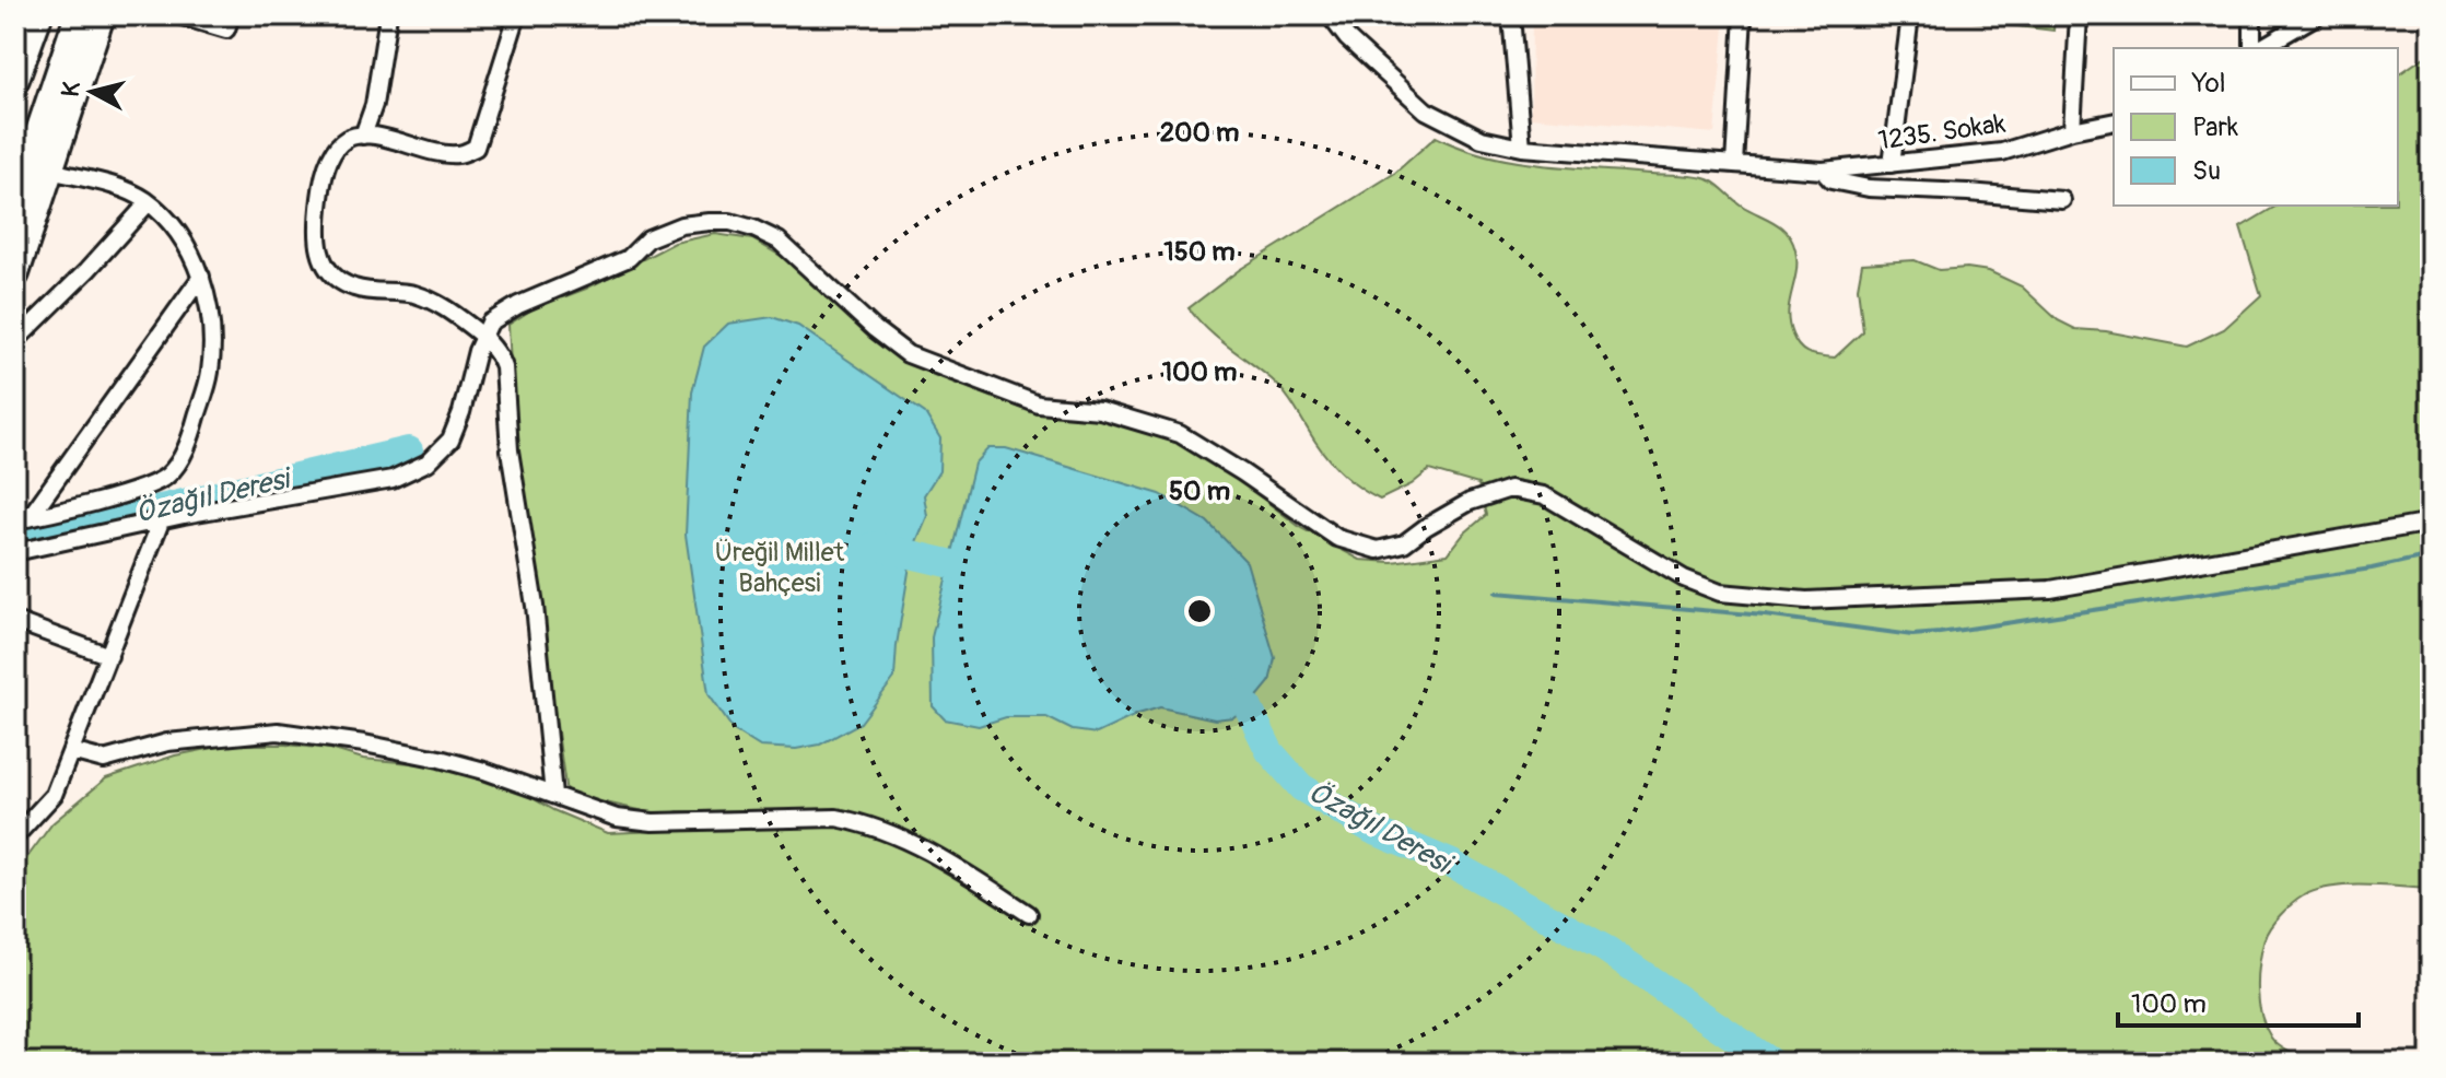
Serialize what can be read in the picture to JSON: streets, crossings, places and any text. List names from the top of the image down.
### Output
{
  "streets": {
    "street": ["1235. Sokak"]
  },
  "water": ["Özağıl Deresi"],
  "parks": ["Üreğil Millet Bahçesi"],
  "legend": ["Yol", "Park", "Su"],
  "scale_bar": "100 m",
  "north": "left",
  "rings": [
    "200 m",
    "150 m",
    "100 m",
    "50 m"
  ]
}
